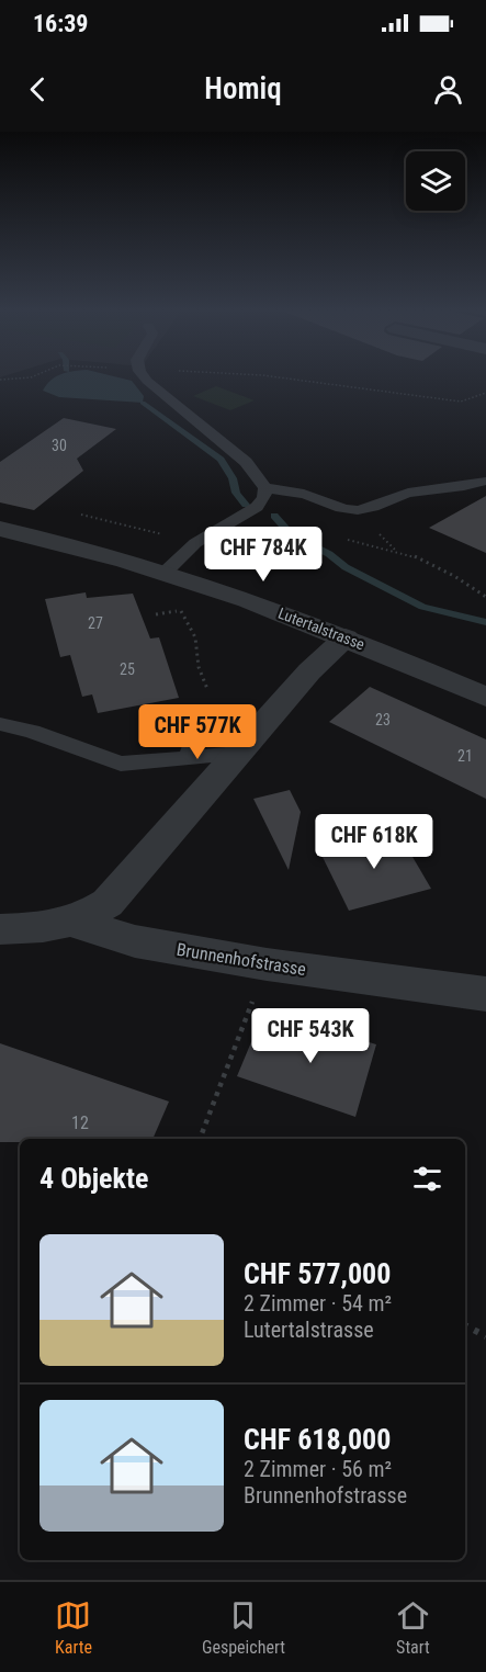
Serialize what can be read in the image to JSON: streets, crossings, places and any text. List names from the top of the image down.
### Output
{
  "streets": {
    "street": ["Lutertalstrasse", "Brunnenhofstrasse"]
  },
  "house_numbers": [
    "30",
    "27",
    "25",
    "23",
    "21",
    "12"
  ],
  "page": {
    "status": "16:39",
    "header": "Homiq",
    "price": [
      "CHF 784K",
      "CHF 577K",
      "CHF 618K",
      "CHF 543K"
    ],
    "heading": "4 Objekte",
    "list": [
      {
        "name": "CHF 577,000",
        "note": "2 Zimmer · 54 m² · Lutertalstrasse"
      },
      {
        "name": "CHF 618,000",
        "note": "2 Zimmer · 56 m² · Brunnenhofstrasse"
      }
    ],
    "tabs": ["Karte", "Gespeichert", "Start"]
  }
}
